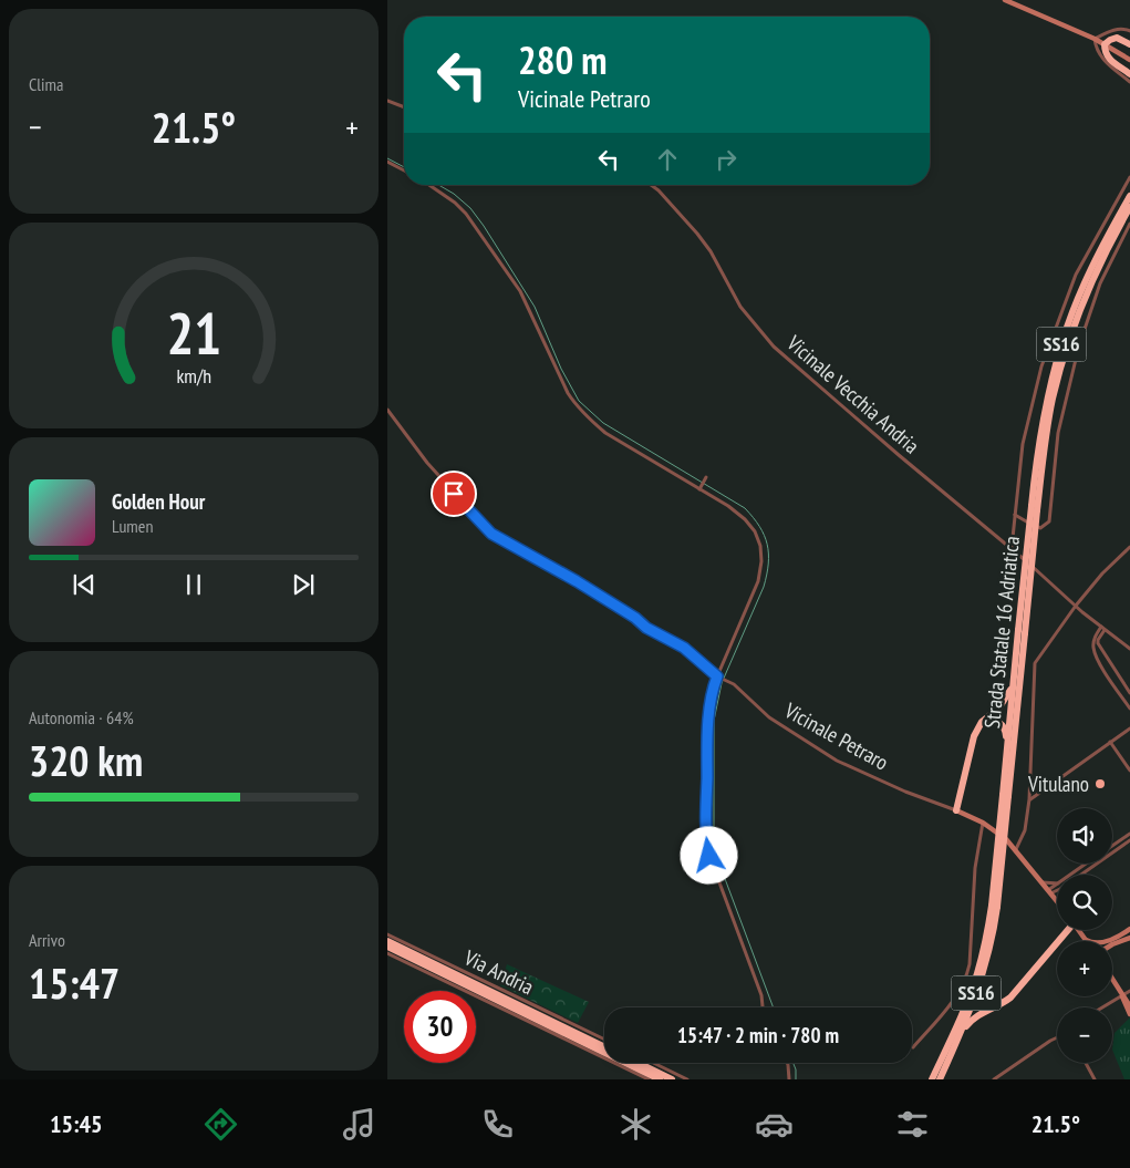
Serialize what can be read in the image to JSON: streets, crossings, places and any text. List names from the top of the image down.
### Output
{
  "streets": {
    "highway": ["SS16", "Strada Statale 16 Adriatica"],
    "street": ["Vicinale Vecchia Andria", "Vicinale Petraro", "Via Andria"]
  },
  "places": ["Vitulano"],
  "page": {
    "tile": [
      "Clima",
      ["Autonomia · 64%", "320 km"],
      ["Arrivo", "15:47"]
    ],
    "turn": ["280 m", "Vicinale Petraro"],
    "heat": ["−", "21.5°", "+"],
    "song": ["Golden Hour", "Lumen"],
    "map_buttons": ["+", "−"],
    "limit": "30",
    "trip": "15:47 · 2 min · 780 m",
    "tabs": ["15:45", "21.5°"],
    "gauge": ["21", "km/h"]
  }
}
